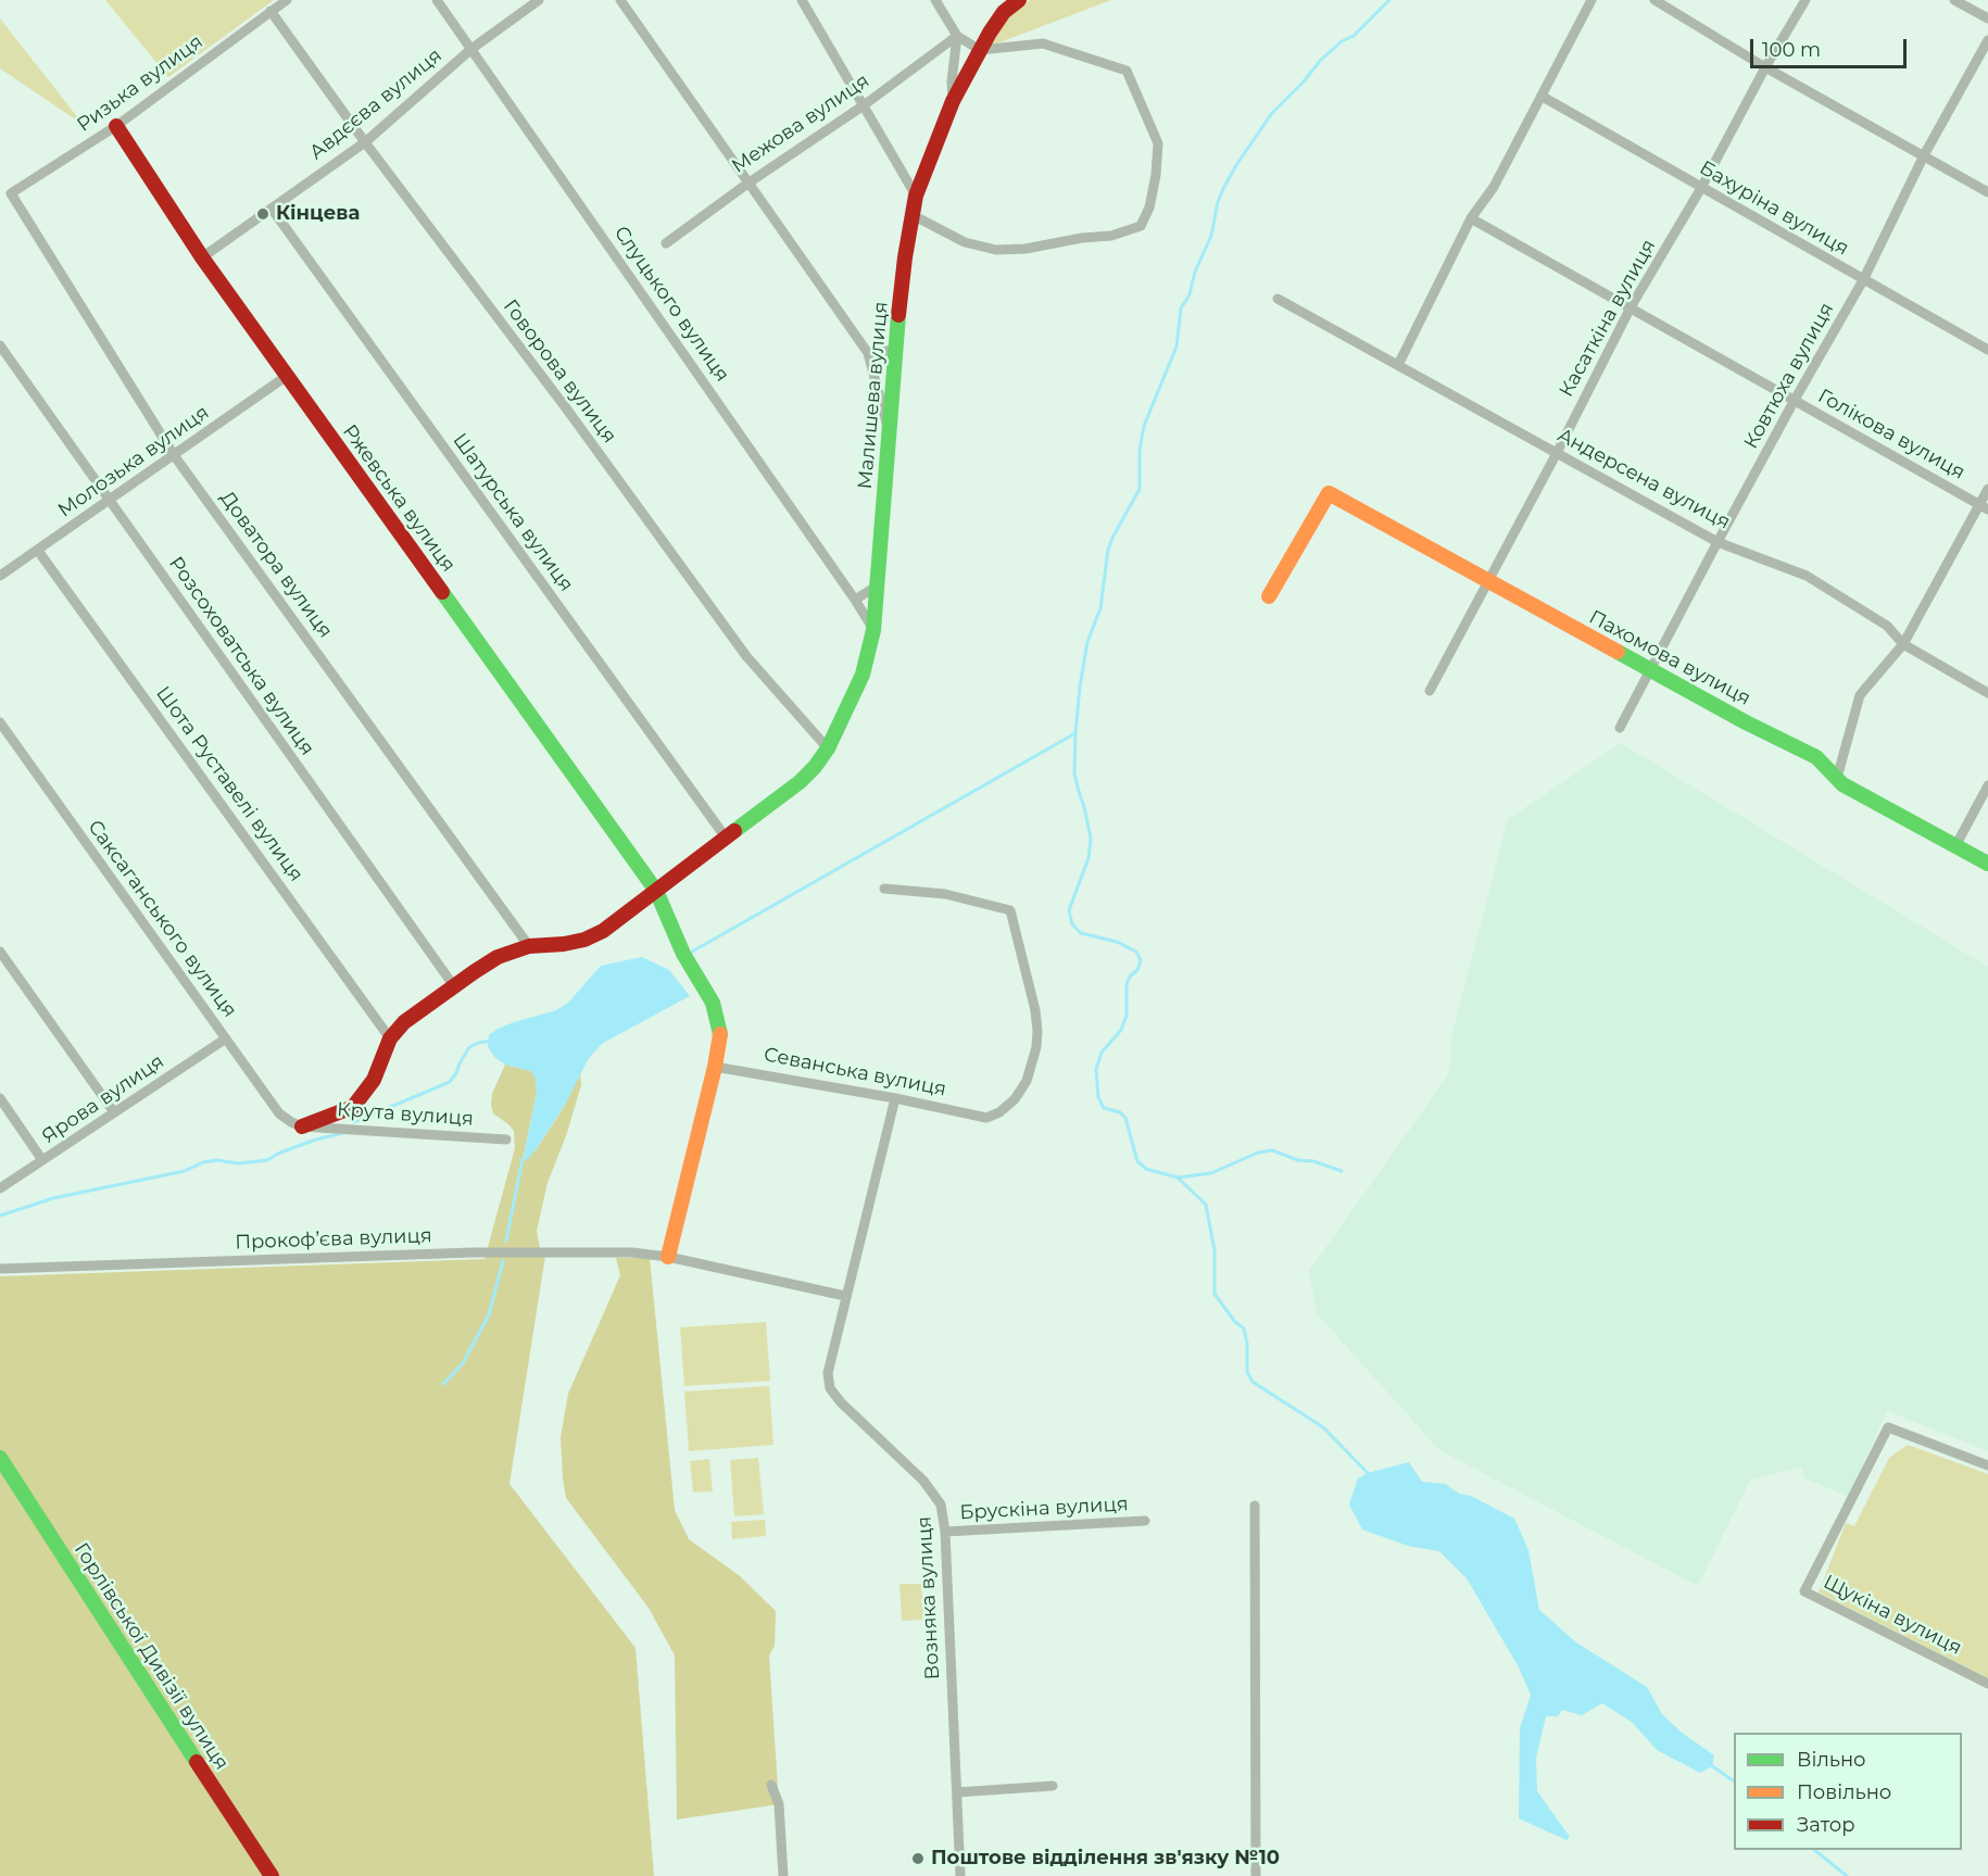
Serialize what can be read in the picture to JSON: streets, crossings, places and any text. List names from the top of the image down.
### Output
{
  "streets": {
    "street": [
      "Ризька вулиця",
      "Авдєєва вулиця",
      "Межова вулиця",
      "Бахуріна вулиця",
      "Слуцького вулиця",
      "Касаткіна вулиця",
      "Говорова вулиця",
      "Ковтюха вулиця",
      "Малишева вулиця",
      "Голікова вулиця",
      "Молозька вулиця",
      "Андерсена вулиця",
      "Ржевська вулиця",
      "Шатурська вулиця",
      "Доватора вулиця",
      "Розсоховатська вулиця",
      "Пахомова вулиця",
      "Шота Руставелі вулиця",
      "Саксаганського вулиця",
      "Севанська вулиця",
      "Ярова вулиця",
      "Крута вулиця",
      "Прокоф’єва вулиця",
      "Брускіна вулиця",
      "Возняка вулиця",
      "Щукіна вулиця",
      "Горлівської Дивізії вулиця"
    ]
  },
  "crossings": [
    ["Ризька вулиця", "Говорова вулиця"],
    ["Ризька вулиця", "Ржевська вулиця"],
    ["Ризька вулиця", "Доватора вулиця"],
    ["Авдєєва вулиця", "Слуцького вулиця"],
    ["Авдєєва вулиця", "Говорова вулиця"],
    ["Авдєєва вулиця", "Ржевська вулиця"],
    ["Авдєєва вулиця", "Шатурська вулиця"],
    ["Бахуріна вулиця", "Касаткіна вулиця"],
    ["Бахуріна вулиця", "Ковтюха вулиця"],
    ["Слуцького вулиця", "Малишева вулиця"],
    ["Касаткіна вулиця", "Голікова вулиця"],
    ["Касаткіна вулиця", "Андерсена вулиця"],
    ["Касаткіна вулиця", "Пахомова вулиця"],
    ["Говорова вулиця", "Малишева вулиця"],
    ["Ковтюха вулиця", "Голікова вулиця"],
    ["Ковтюха вулиця", "Андерсена вулиця"],
    ["Ковтюха вулиця", "Пахомова вулиця"],
    ["Малишева вулиця", "Ржевська вулиця"],
    ["Малишева вулиця", "Шатурська вулиця"],
    ["Малишева вулиця", "Доватора вулиця"],
    ["Малишева вулиця", "Розсоховатська вулиця"],
    ["Малишева вулиця", "Шота Руставелі вулиця"],
    ["Молозька вулиця", "Ржевська вулиця"],
    ["Молозька вулиця", "Доватора вулиця"],
    ["Молозька вулиця", "Розсоховатська вулиця"],
    ["Молозька вулиця", "Шота Руставелі вулиця"],
    ["Саксаганського вулиця", "Ярова вулиця"],
    ["Саксаганського вулиця", "Крута вулиця"],
    ["Севанська вулиця", "Возняка вулиця"],
    ["Прокоф’єва вулиця", "Возняка вулиця"],
    ["Брускіна вулиця", "Возняка вулиця"]
  ],
  "places": ["Кінцева", "Поштове відділення зв'язку №10"],
  "legend": ["Вільно", "Повільно", "Затор"],
  "scale_bar": "100 m"
}
